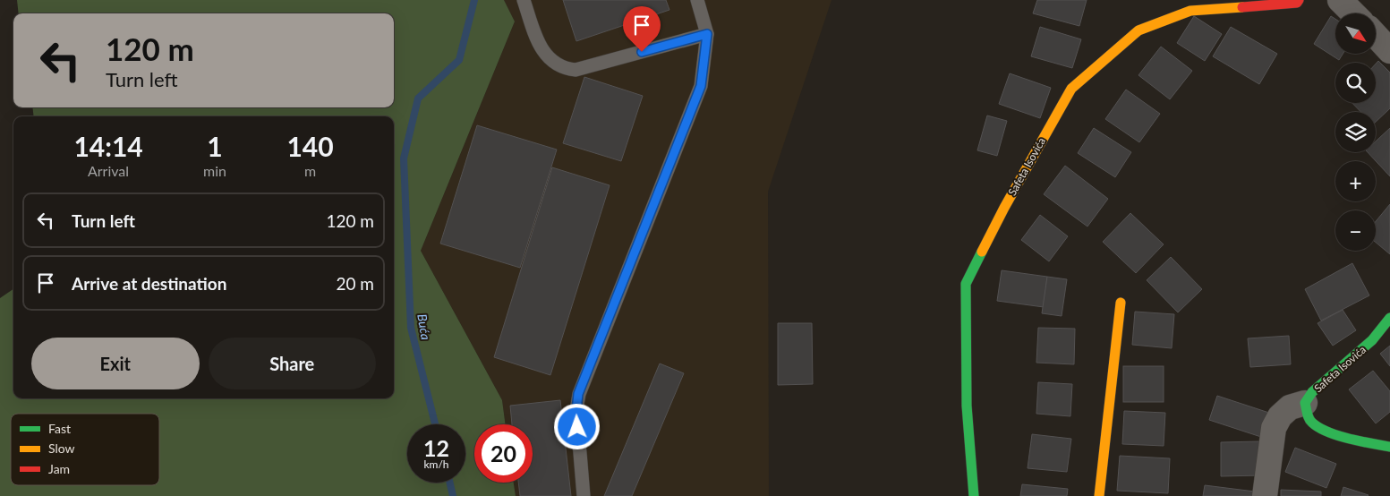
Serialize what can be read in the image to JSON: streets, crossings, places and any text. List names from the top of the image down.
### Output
{
  "streets": {
    "street": ["Safeta Isovića"]
  },
  "water": ["Buća"],
  "legend": ["Fast", "Slow", "Jam"],
  "north": "bottom right",
  "page": {
    "map_buttons": ["+", "−"],
    "turn": ["120 m", "Turn left"],
    "eta": [
      "14:14",
      "Arrival",
      "1",
      "min",
      "140",
      "m"
    ],
    "list": [
      {
        "name": "Turn left",
        "value": "120 m"
      },
      {
        "name": "Arrive at destination",
        "value": "20 m"
      }
    ],
    "buttons": ["Exit", "Share"],
    "speed": "12 km/h",
    "limit": "20"
  }
}
